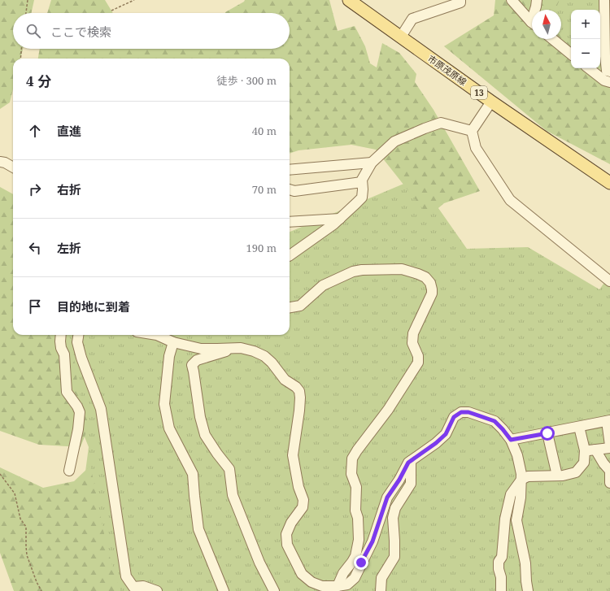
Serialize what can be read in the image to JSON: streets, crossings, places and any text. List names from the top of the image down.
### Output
{
  "streets": {
    "main road": ["市原茂原線", "13"]
  },
  "north": "top",
  "page": {
    "map_buttons": ["+", "−"],
    "search": "ここで検索",
    "heading": ["4 分", "徒歩 · 300 m"],
    "list": [
      ["直進", "40 m"],
      ["右折", "70 m"],
      ["左折", "190 m"],
      "目的地に到着"
    ]
  }
}
